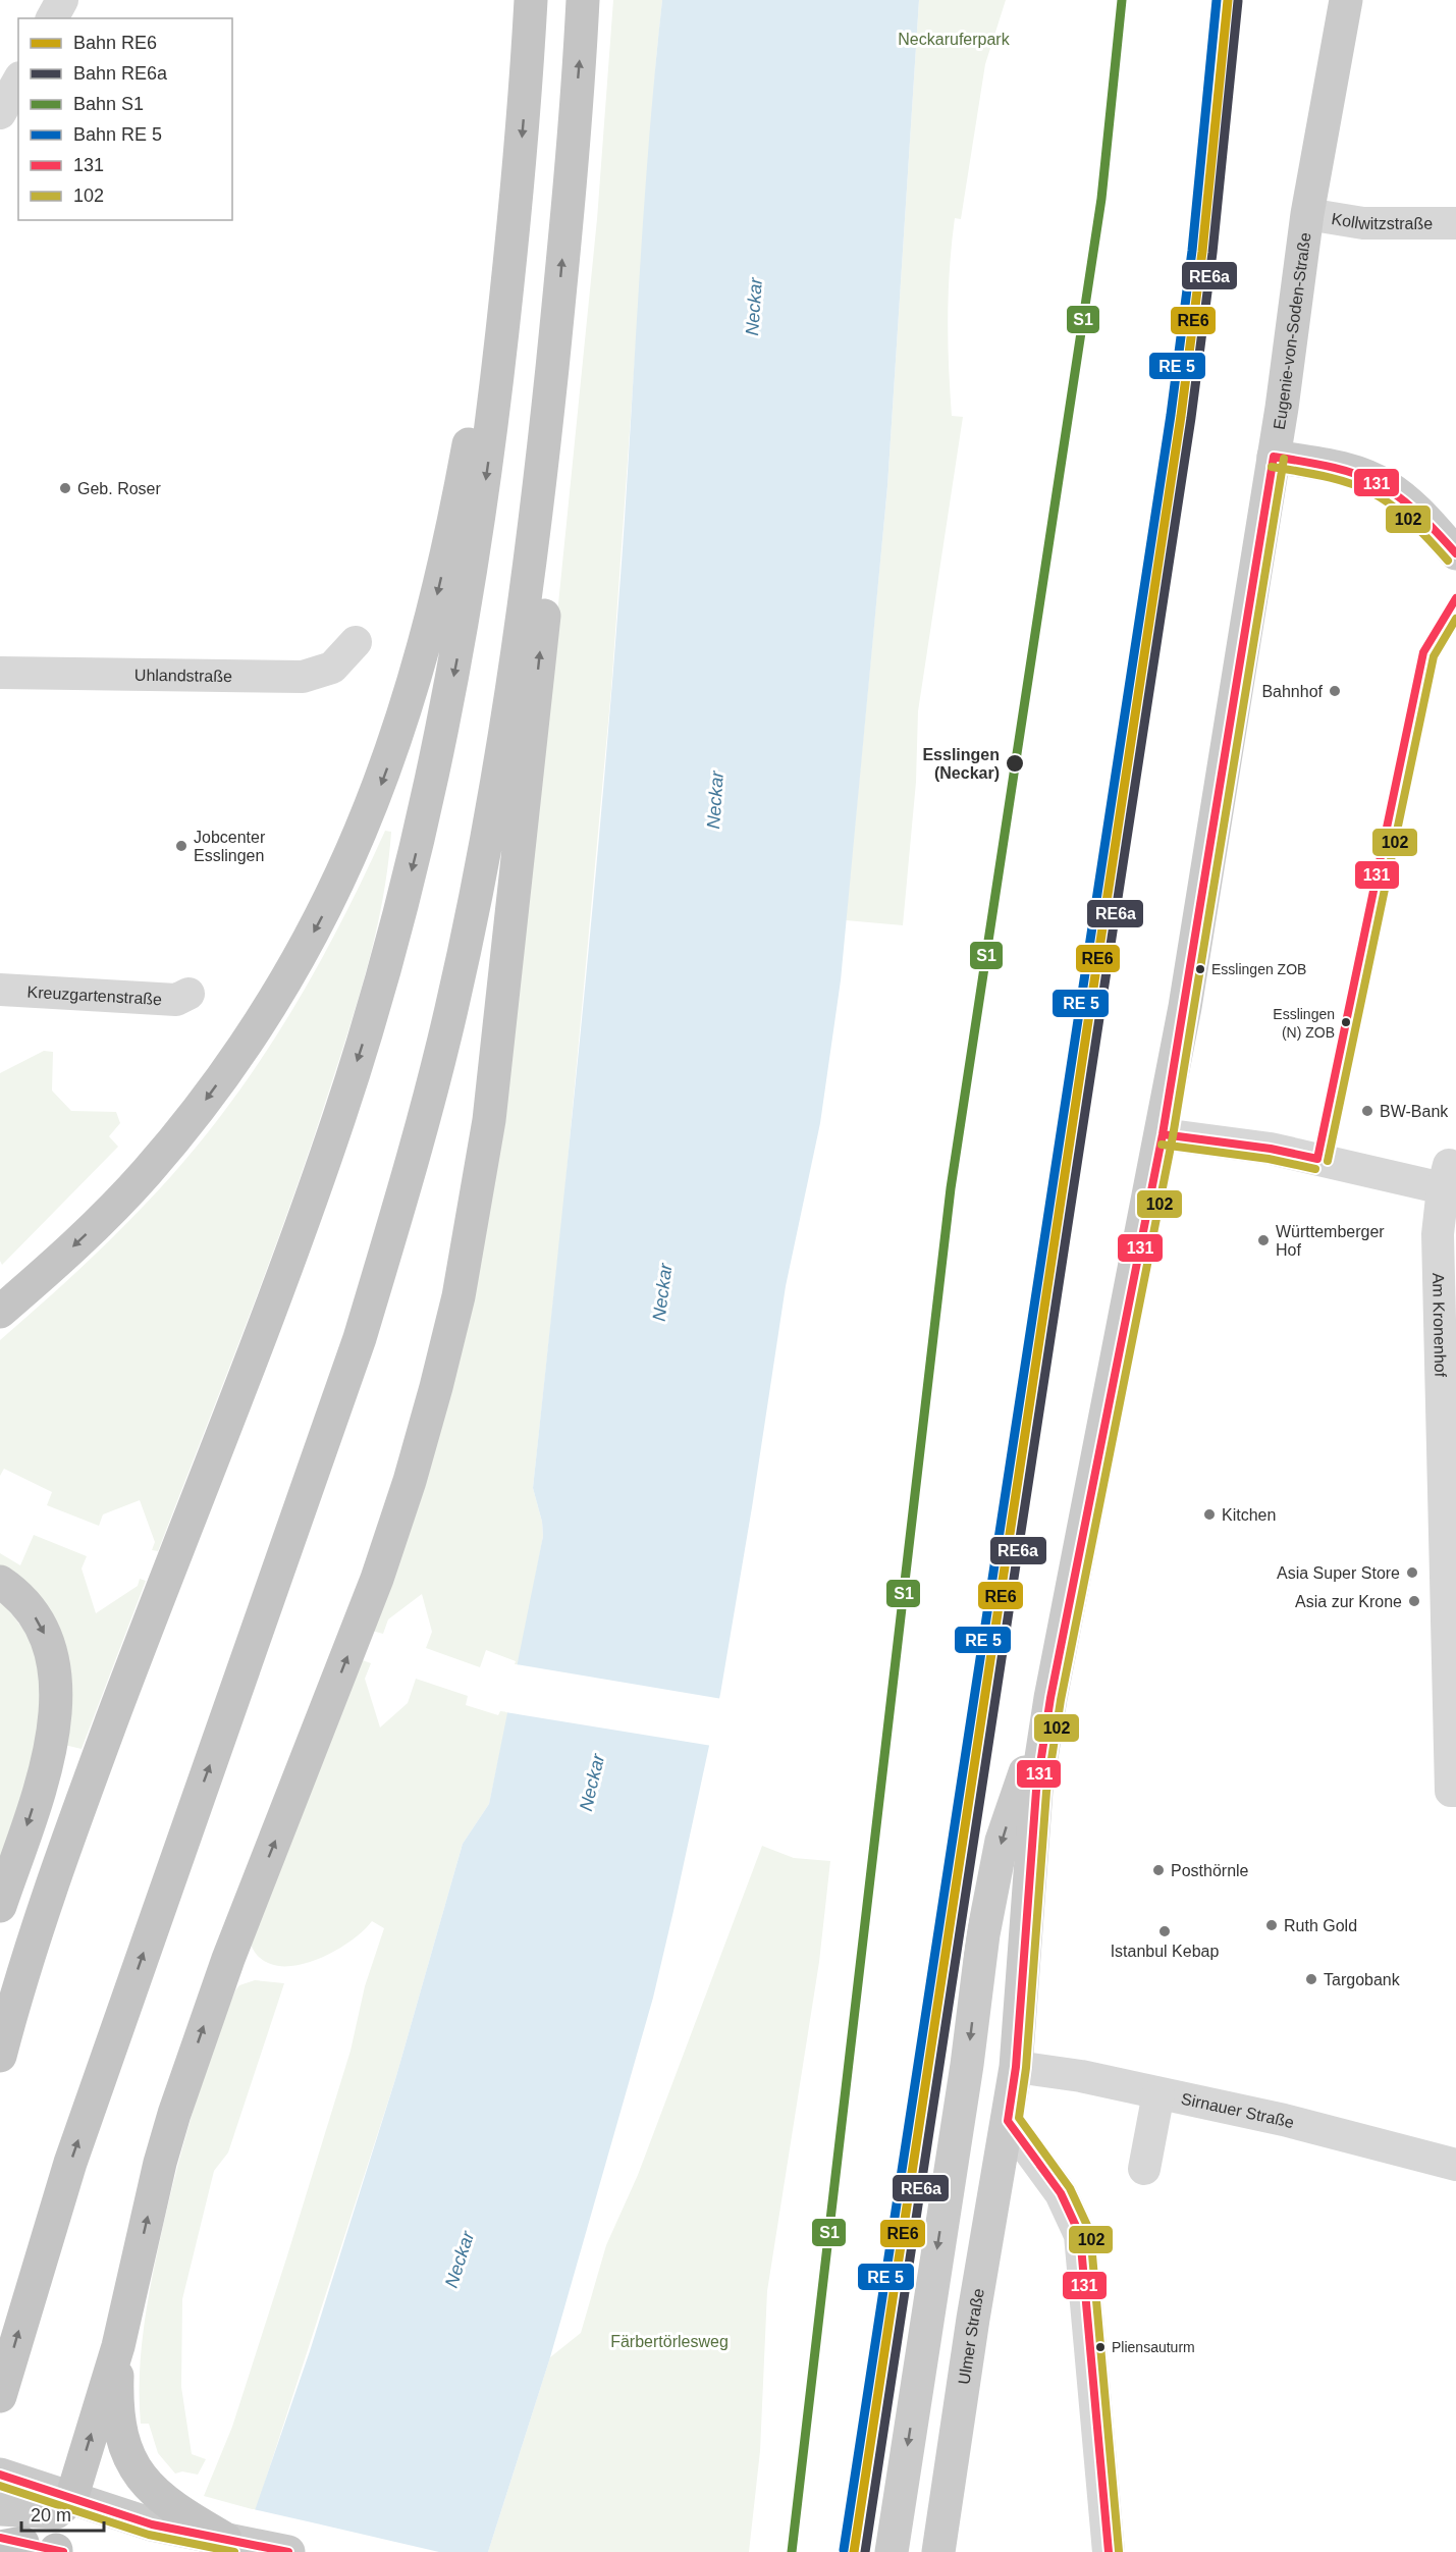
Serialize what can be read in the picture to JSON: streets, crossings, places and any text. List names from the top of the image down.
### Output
{
  "streets": {
    "main road": ["Eugenie-von-Soden-Straße", "Ulmer Straße"],
    "street": [
      "Kollwitzstraße",
      "Uhlandstraße",
      "Kreuzgartenstraße",
      "Am Kronenhof",
      "Sirnauer Straße"
    ]
  },
  "crossings": [
    ["Kollwitzstraße", "Eugenie-von-Soden-Straße"],
    ["Eugenie-von-Soden-Straße", "Am Kronenhof"],
    ["Eugenie-von-Soden-Straße", "Ulmer Straße"],
    ["Sirnauer Straße", "Ulmer Straße"]
  ],
  "water": ["Neckar"],
  "parks": ["Neckaruferpark", "Färbertörlesweg"],
  "places": [
    "Geb. Roser",
    "Bahnhof",
    "Esslingen (Neckar)",
    "Jobcenter Esslingen",
    "Esslingen ZOB",
    "Esslingen (N) ZOB",
    "BW-Bank",
    "Württemberger Hof",
    "Kitchen",
    "Asia Super Store",
    "Asia zur Krone",
    "Posthörnle",
    "Ruth Gold",
    "Istanbul Kebap",
    "Targobank",
    "Pliensauturm"
  ],
  "lines": [
    "rail line RE6",
    "rail line S1",
    "rail line RE6a",
    "transit line 131",
    "transit line 102"
  ],
  "legend": [
    "Bahn RE6",
    "Bahn RE6a",
    "Bahn S1",
    "Bahn RE 5",
    "131",
    "102"
  ],
  "scale_bar": "20 m"
}
